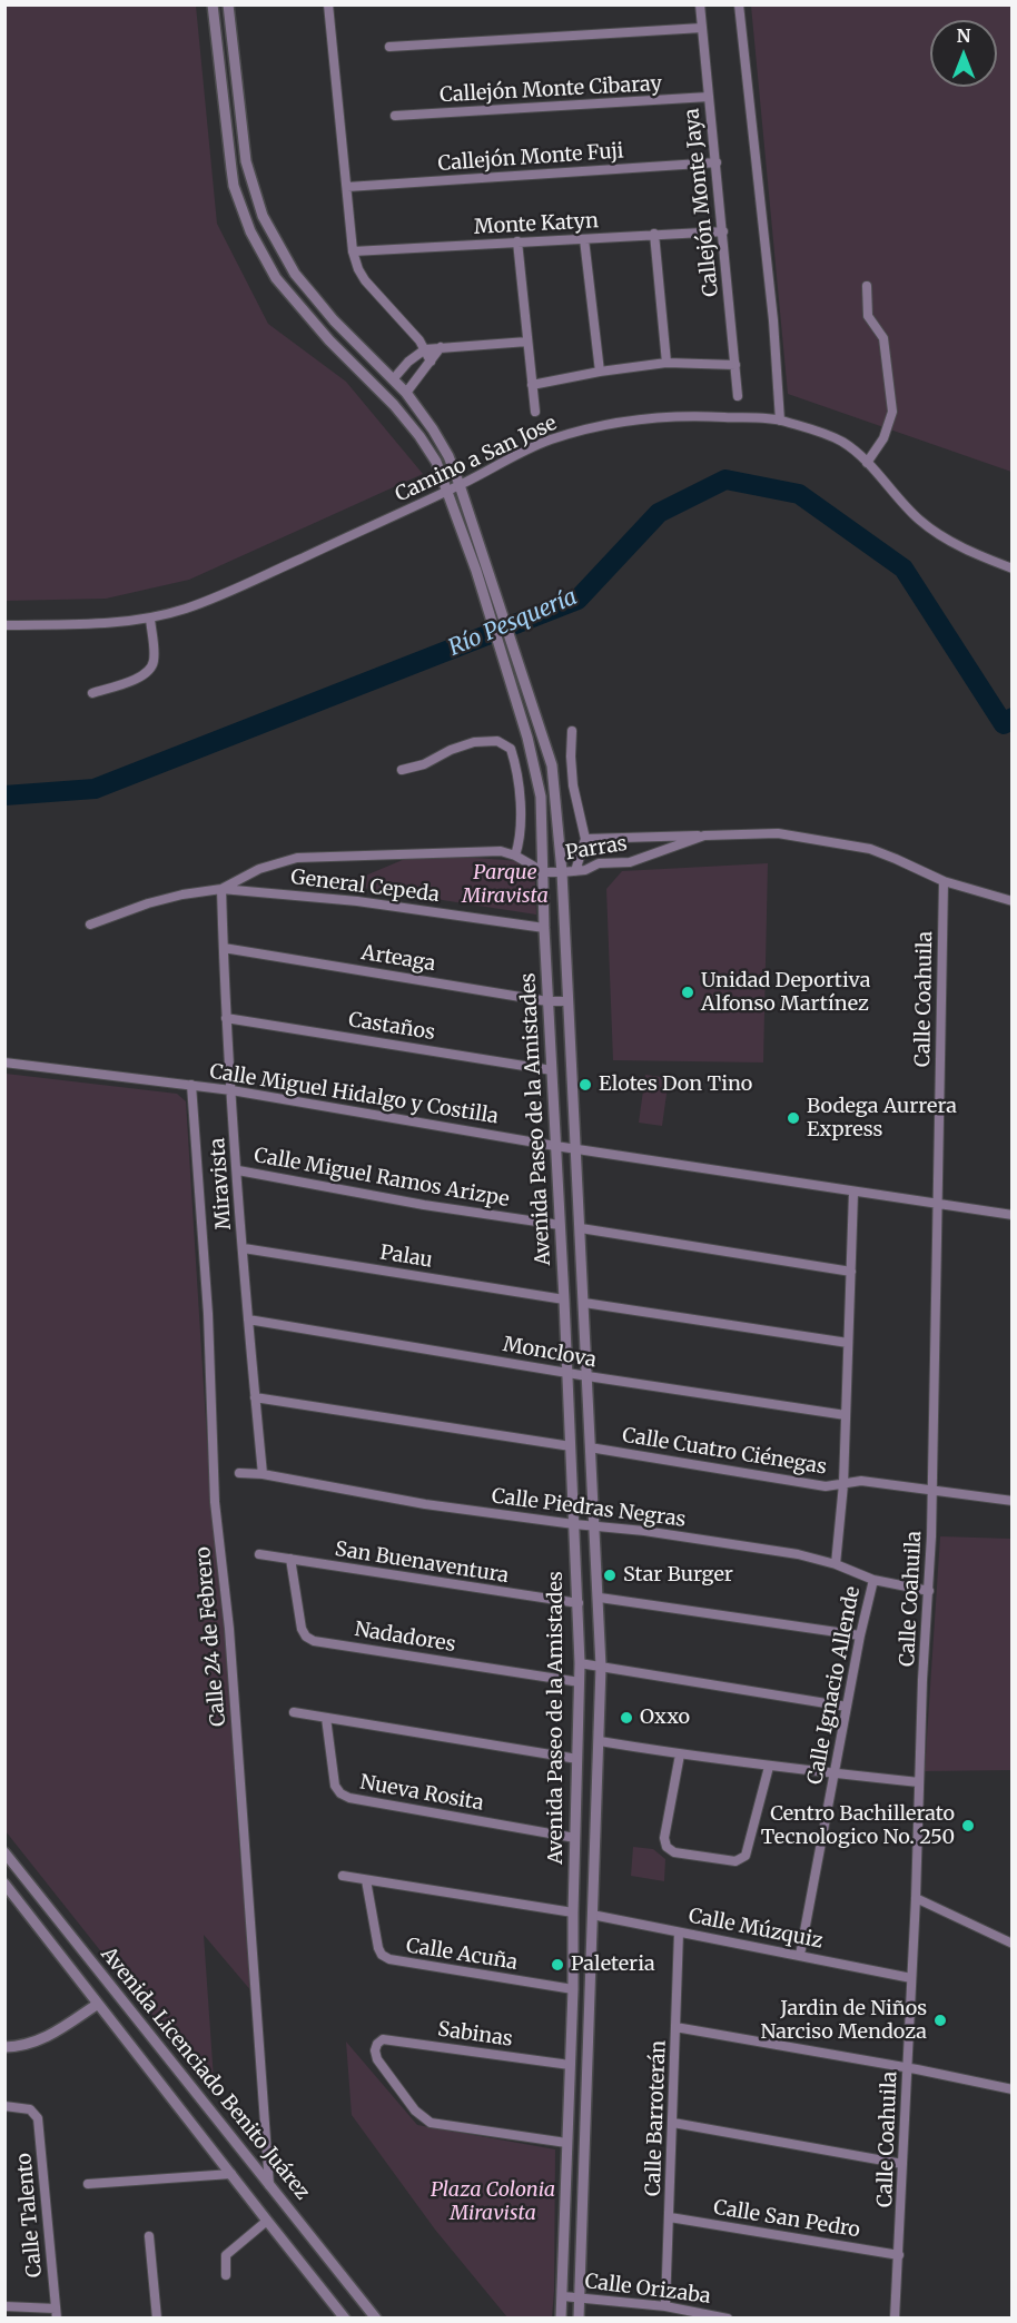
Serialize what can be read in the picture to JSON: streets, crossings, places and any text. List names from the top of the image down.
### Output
{
  "streets": {
    "street": [
      "Callejón Monte Cibaray",
      "Callejón Monte Fuji",
      "Callejón Monte Jaya",
      "Monte Katyn",
      "Camino a San Jose",
      "Parras",
      "General Cepeda",
      "Arteaga",
      "Calle Coahuila",
      "Castaños",
      "Calle Miguel Hidalgo y Costilla",
      "Avenida Paseo de la Amistades",
      "Calle Miguel Ramos Arizpe",
      "Miravista",
      "Palau",
      "Monclova",
      "Calle Cuatro Ciénegas",
      "Calle Piedras Negras",
      "San Buenaventura",
      "Calle 24 de Febrero",
      "Nadadores",
      "Calle Ignacio Allende",
      "Nueva Rosita",
      "Calle Múzquiz",
      "Calle Acuña",
      "Sabinas",
      "Avenida Licenciado Benito Juárez",
      "Calle Barroterán",
      "Calle Talento",
      "Calle San Pedro",
      "Calle Orizaba"
    ]
  },
  "crossings": [
    ["Callejón Monte Cibaray", "Callejón Monte Jaya"],
    ["Callejón Monte Fuji", "Callejón Monte Jaya"],
    ["Callejón Monte Jaya", "Monte Katyn"],
    ["Camino a San Jose", "Avenida Paseo de la Amistades"],
    ["Parras", "General Cepeda"],
    ["Parras", "Calle Coahuila"],
    ["Parras", "Avenida Paseo de la Amistades"],
    ["Parras", "Miravista"],
    ["General Cepeda", "Avenida Paseo de la Amistades"],
    ["General Cepeda", "Miravista"],
    ["Arteaga", "Avenida Paseo de la Amistades"],
    ["Arteaga", "Miravista"],
    ["Calle Coahuila", "Calle Miguel Hidalgo y Costilla"],
    ["Calle Coahuila", "Calle Cuatro Ciénegas"],
    ["Calle Coahuila", "Calle Piedras Negras"],
    ["Calle Coahuila", "Calle Múzquiz"],
    ["Calle Coahuila", "Calle San Pedro"],
    ["Castaños", "Avenida Paseo de la Amistades"],
    ["Castaños", "Miravista"],
    ["Calle Miguel Hidalgo y Costilla", "Avenida Paseo de la Amistades"],
    ["Calle Miguel Hidalgo y Costilla", "Miravista"],
    ["Calle Miguel Hidalgo y Costilla", "Calle 24 de Febrero"],
    ["Calle Miguel Hidalgo y Costilla", "Calle Ignacio Allende"],
    ["Avenida Paseo de la Amistades", "Calle Miguel Ramos Arizpe"],
    ["Avenida Paseo de la Amistades", "Palau"],
    ["Avenida Paseo de la Amistades", "Monclova"],
    ["Avenida Paseo de la Amistades", "Calle Cuatro Ciénegas"],
    ["Avenida Paseo de la Amistades", "Calle Piedras Negras"],
    ["Avenida Paseo de la Amistades", "San Buenaventura"],
    ["Avenida Paseo de la Amistades", "Nadadores"],
    ["Avenida Paseo de la Amistades", "Nueva Rosita"],
    ["Avenida Paseo de la Amistades", "Calle Múzquiz"],
    ["Avenida Paseo de la Amistades", "Calle Acuña"],
    ["Avenida Paseo de la Amistades", "Sabinas"],
    ["Avenida Paseo de la Amistades", "Calle Orizaba"],
    ["Calle Miguel Ramos Arizpe", "Miravista"],
    ["Miravista", "Palau"],
    ["Miravista", "Monclova"],
    ["Miravista", "Calle Piedras Negras"],
    ["Monclova", "Calle Ignacio Allende"],
    ["Calle Cuatro Ciénegas", "Calle Ignacio Allende"],
    ["Calle Piedras Negras", "Calle Ignacio Allende"],
    ["San Buenaventura", "Nadadores"],
    ["Calle 24 de Febrero", "Avenida Licenciado Benito Juárez"],
    ["Calle Ignacio Allende", "Calle Múzquiz"],
    ["Calle Múzquiz", "Calle Barroterán"],
    ["Calle Barroterán", "Calle San Pedro"],
    ["Calle Barroterán", "Calle Orizaba"]
  ],
  "water": ["Río Pesquería"],
  "parks": ["Parque Miravista", "Plaza Colonia Miravista"],
  "places": [
    "Unidad Deportiva Alfonso Martínez",
    "Elotes Don Tino",
    "Bodega Aurrera Express",
    "Star Burger",
    "Oxxo",
    "Centro Bachillerato Tecnologico No. 250",
    "Paleteria",
    "Jardin de Niños Narciso Mendoza"
  ],
  "north": "top"
}
